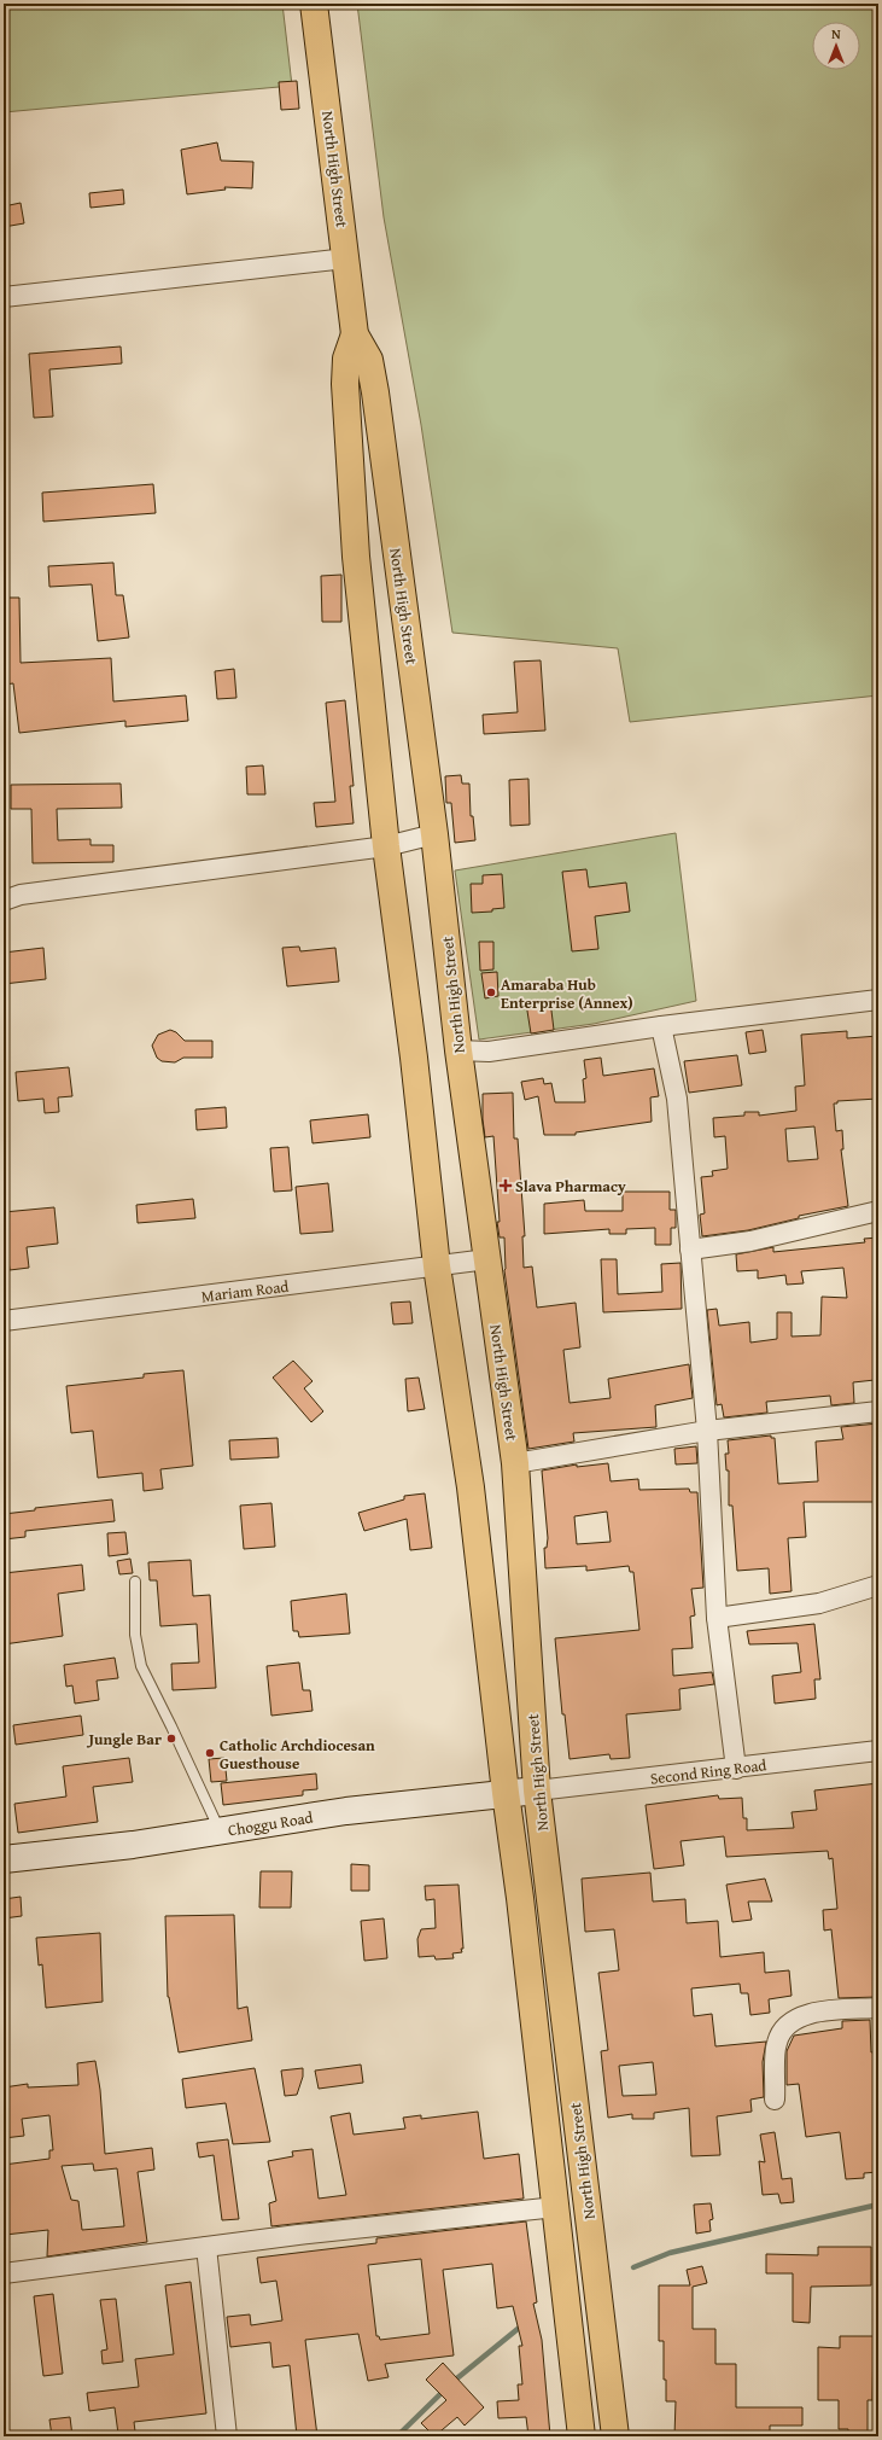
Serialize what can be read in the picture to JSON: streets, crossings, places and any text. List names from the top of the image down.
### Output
{
  "streets": {
    "highway": ["North High Street"],
    "main road": ["Choggu Road"],
    "street": ["Mariam Road", "Second Ring Road"]
  },
  "crossings": [
    ["North High Street", "Mariam Road"],
    ["North High Street", "Second Ring Road"],
    ["North High Street", "Choggu Road"],
    ["Second Ring Road", "Choggu Road"]
  ],
  "places": {
    "other": ["Amaraba Hub Enterprise (Annex)", "Jungle Bar", "Catholic Archdiocesan Guesthouse"],
    "health": ["Slava Pharmacy"]
  },
  "north": "top"
}
